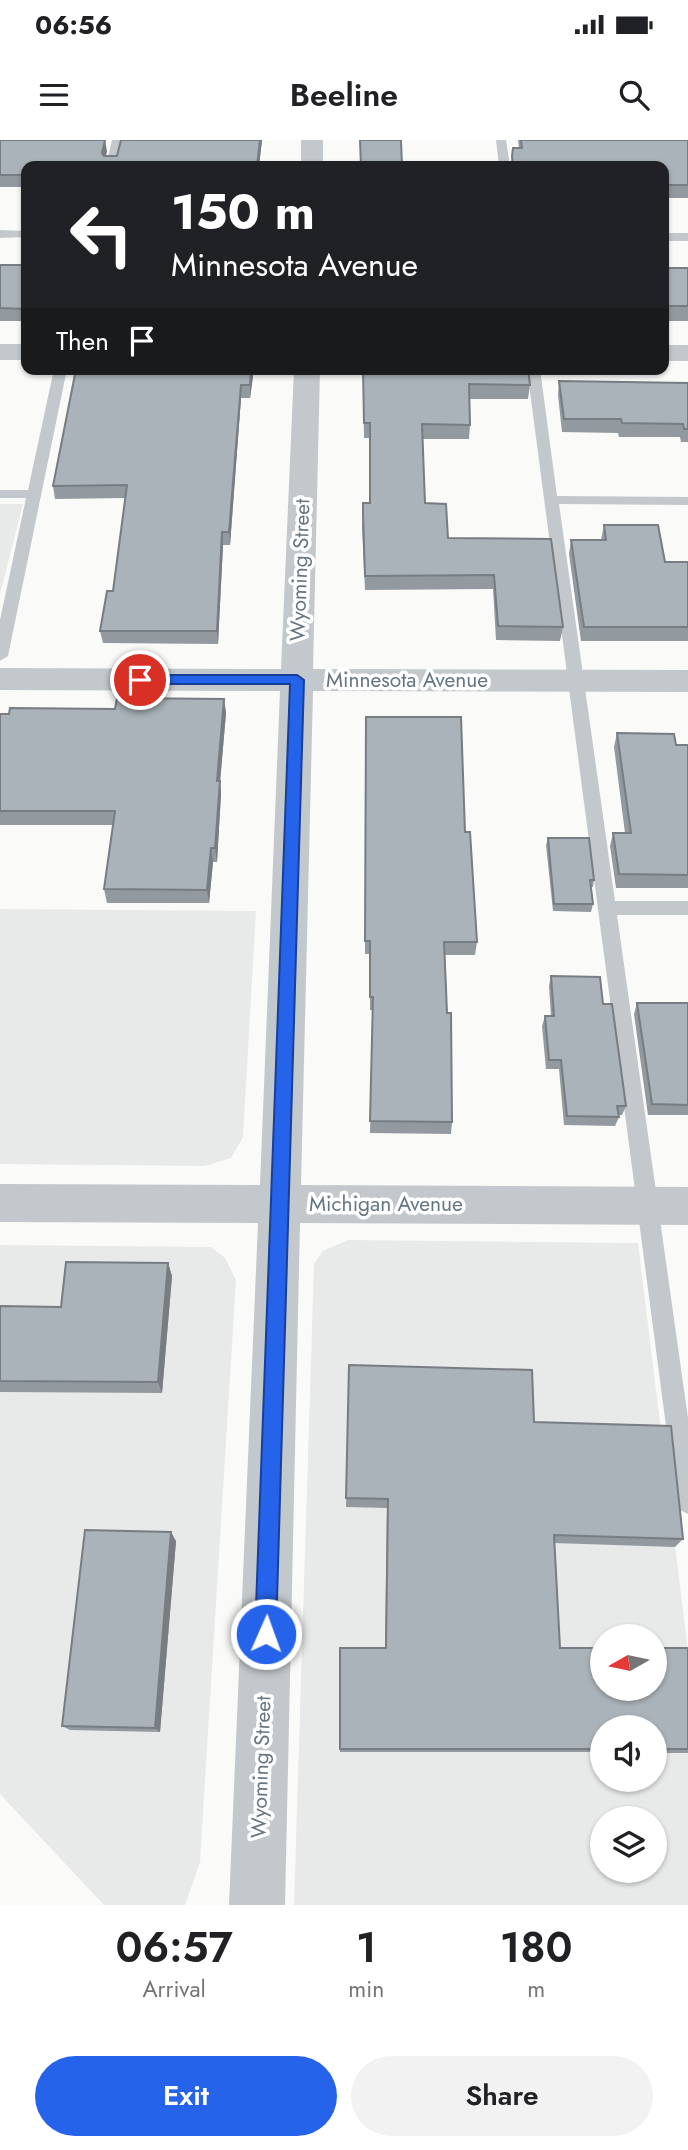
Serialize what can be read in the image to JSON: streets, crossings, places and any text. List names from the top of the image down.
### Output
{
  "streets": {
    "street": ["Wyoming Street", "Minnesota Avenue", "Michigan Avenue"]
  },
  "crossings": [
    ["Wyoming Street", "Minnesota Avenue"],
    ["Wyoming Street", "Michigan Avenue"]
  ],
  "north": "left",
  "page": {
    "status": "06:56",
    "header": "Beeline",
    "turn": ["150 m", "Minnesota Avenue"],
    "then": "Then",
    "eta": [
      "06:57",
      "Arrival",
      "1",
      "min",
      "180",
      "m"
    ],
    "buttons": ["Exit", "Share"]
  }
}
